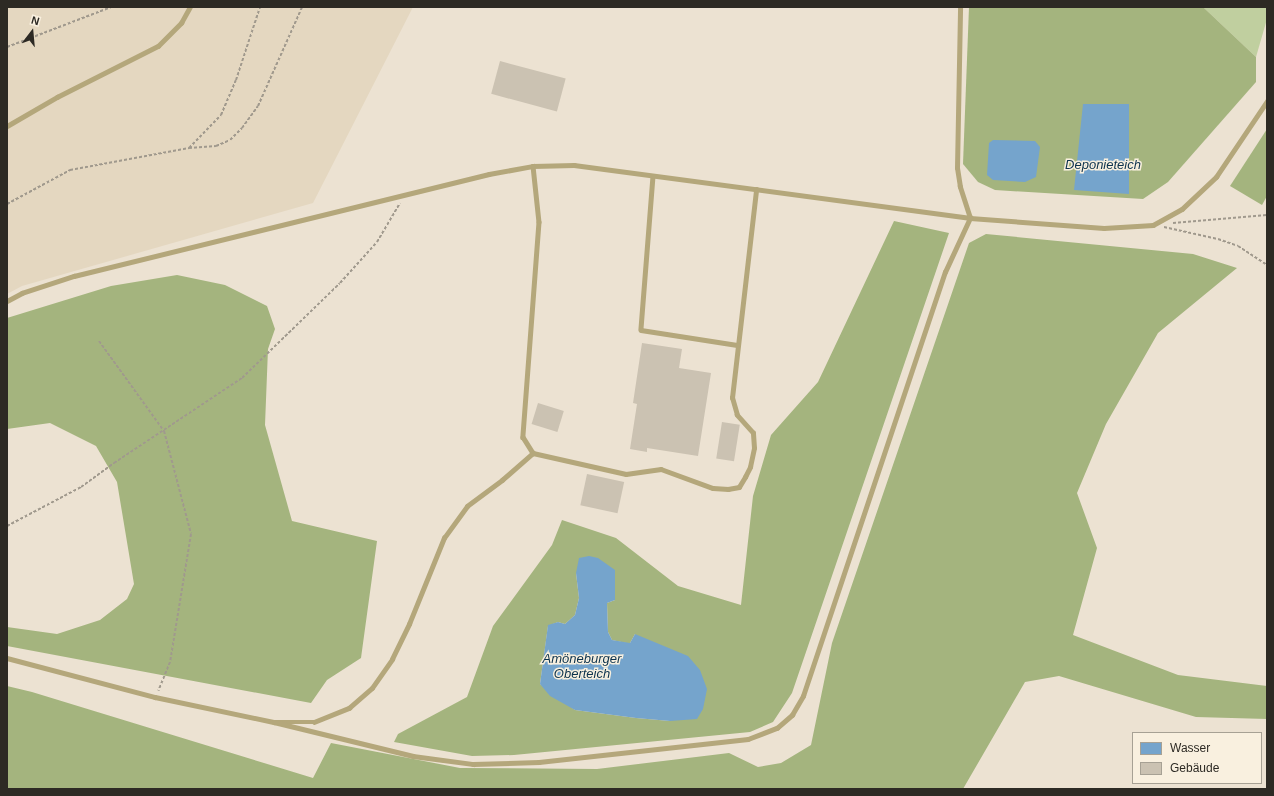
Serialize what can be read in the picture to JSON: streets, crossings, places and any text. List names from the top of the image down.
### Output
{
  "water": ["Deponieteich", "Amöneburger Oberteich"],
  "legend": ["Wasser", "Gebäude"],
  "north": "top"
}
